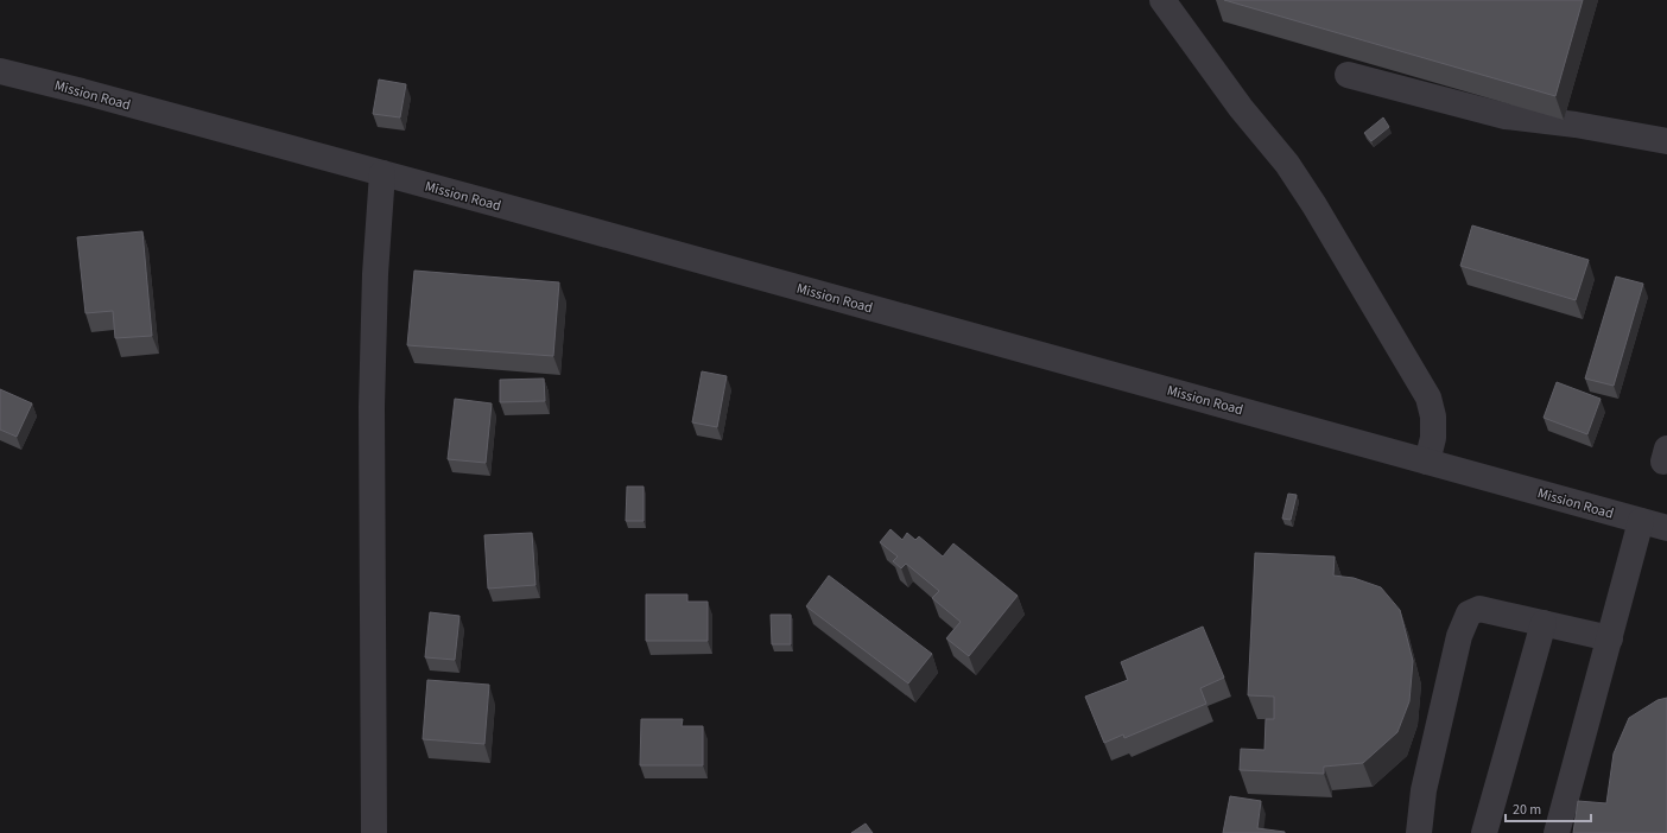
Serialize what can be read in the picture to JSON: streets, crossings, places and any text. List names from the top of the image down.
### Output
{
  "streets": {
    "street": ["Mission Road"]
  },
  "scale_bar": "20 m"
}
